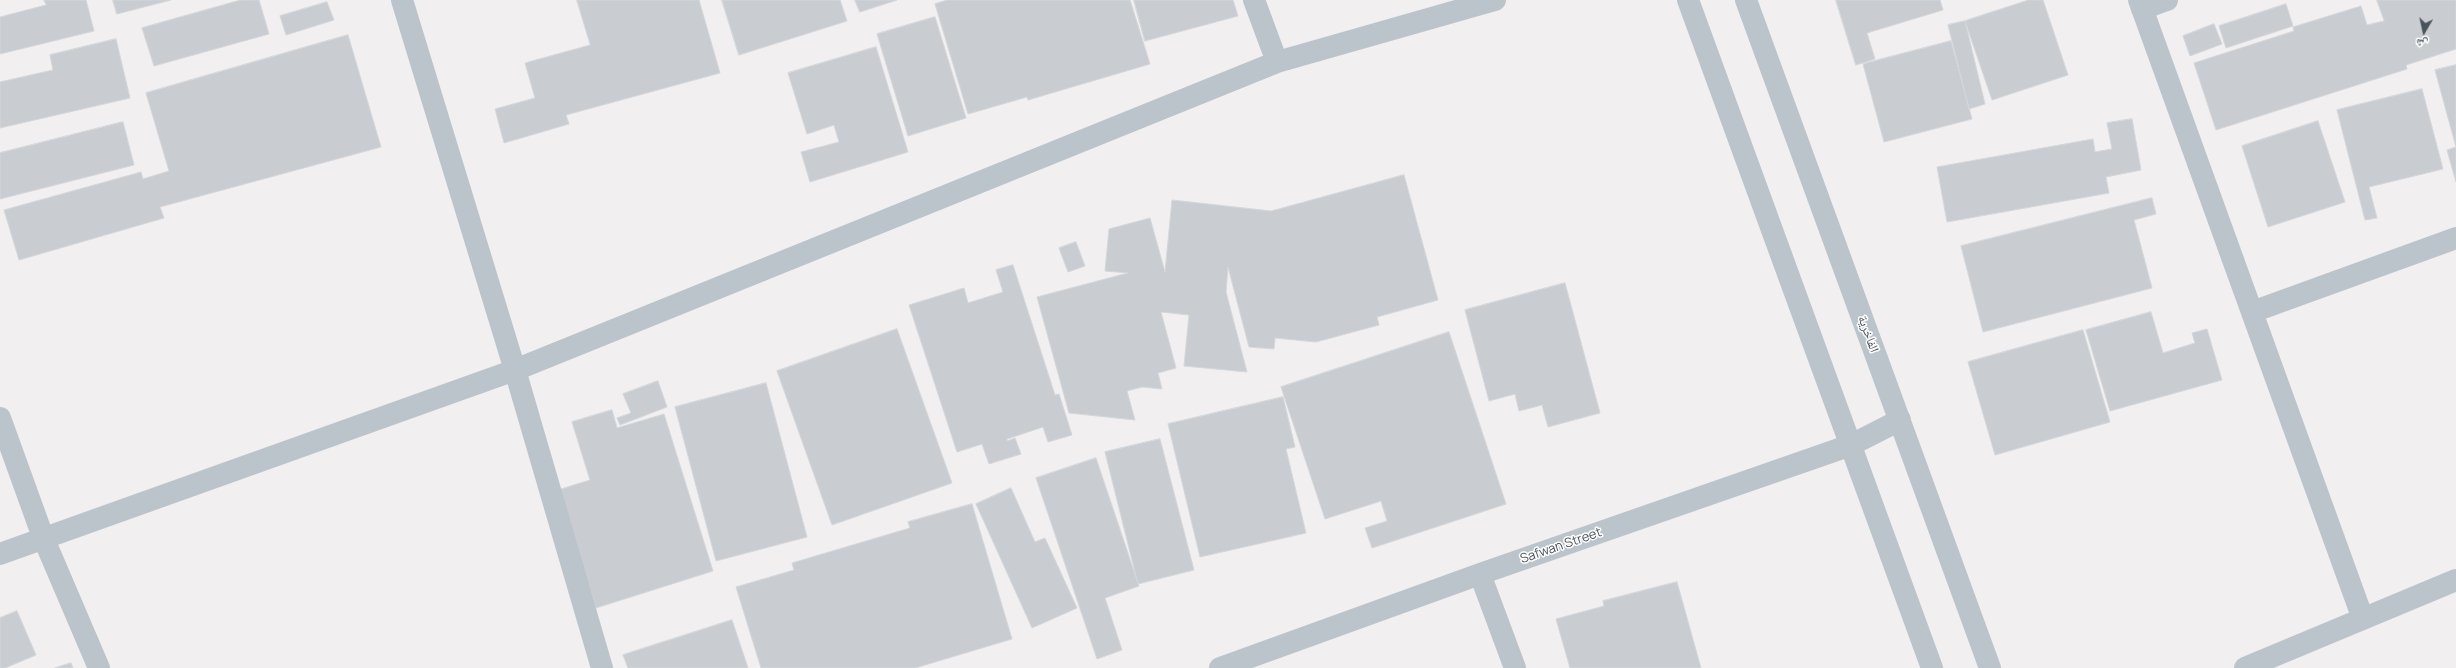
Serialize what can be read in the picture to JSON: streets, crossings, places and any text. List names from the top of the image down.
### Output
{
  "streets": {
    "street": ["الفاخرية", "Safwan Street"]
  },
  "crossings": [
    ["الفاخرية", "Safwan Street"]
  ],
  "north": "bottom"
}
